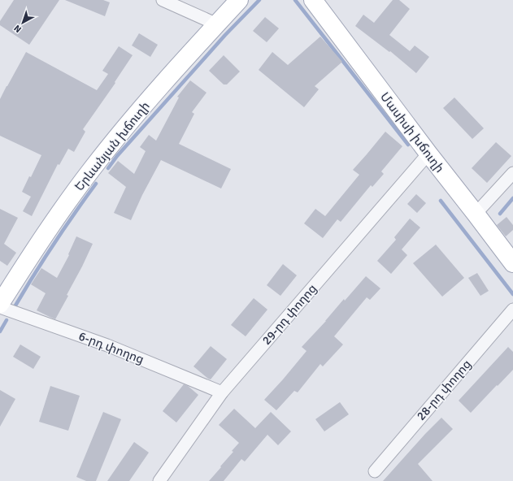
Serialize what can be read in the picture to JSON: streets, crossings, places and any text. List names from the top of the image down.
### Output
{
  "streets": {
    "main road": ["Մասիսի խճուղի", "Երևանյան խճուղի"],
    "street": ["29-րդ փողոց", "6-րդ փողոց", "28-րդ փողոց"]
  },
  "crossings": [
    ["Մասիսի խճուղի", "29-րդ փողոց"],
    ["29-րդ փողոց", "6-րդ փողոց"]
  ],
  "north": "bottom left"
}
